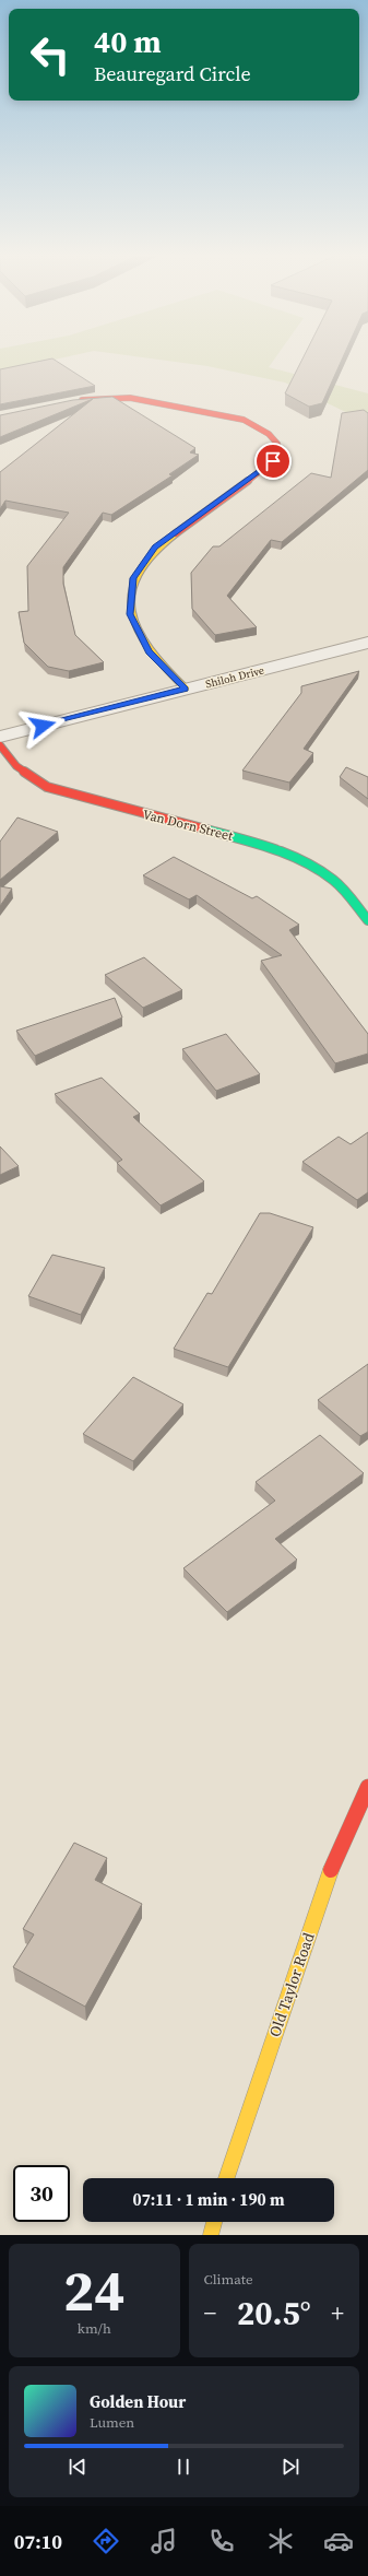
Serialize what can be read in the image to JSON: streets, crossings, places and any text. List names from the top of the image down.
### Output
{
  "streets": {
    "street": ["Shiloh Drive", "Van Dorn Street", "Old Taylor Road"]
  },
  "page": {
    "turn": ["40 m", "Beauregard Circle"],
    "limit": "30",
    "trip": "07:11 · 1 min · 190 m",
    "tile": [
      ["24", "km/h"],
      "Climate"
    ],
    "heat": ["−", "20.5°", "+"],
    "song": ["Golden Hour", "Lumen"],
    "tabs": "07:10"
  }
}
